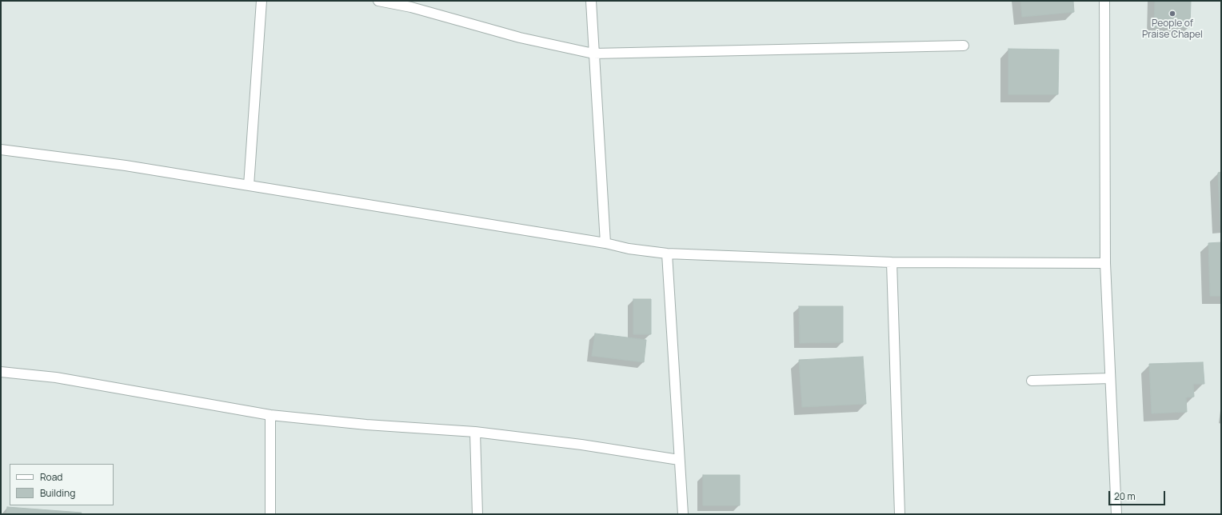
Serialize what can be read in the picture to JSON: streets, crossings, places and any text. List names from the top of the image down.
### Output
{
  "places": ["People of Praise Chapel"],
  "legend": ["Road", "Building"],
  "scale_bar": "20 m"
}
